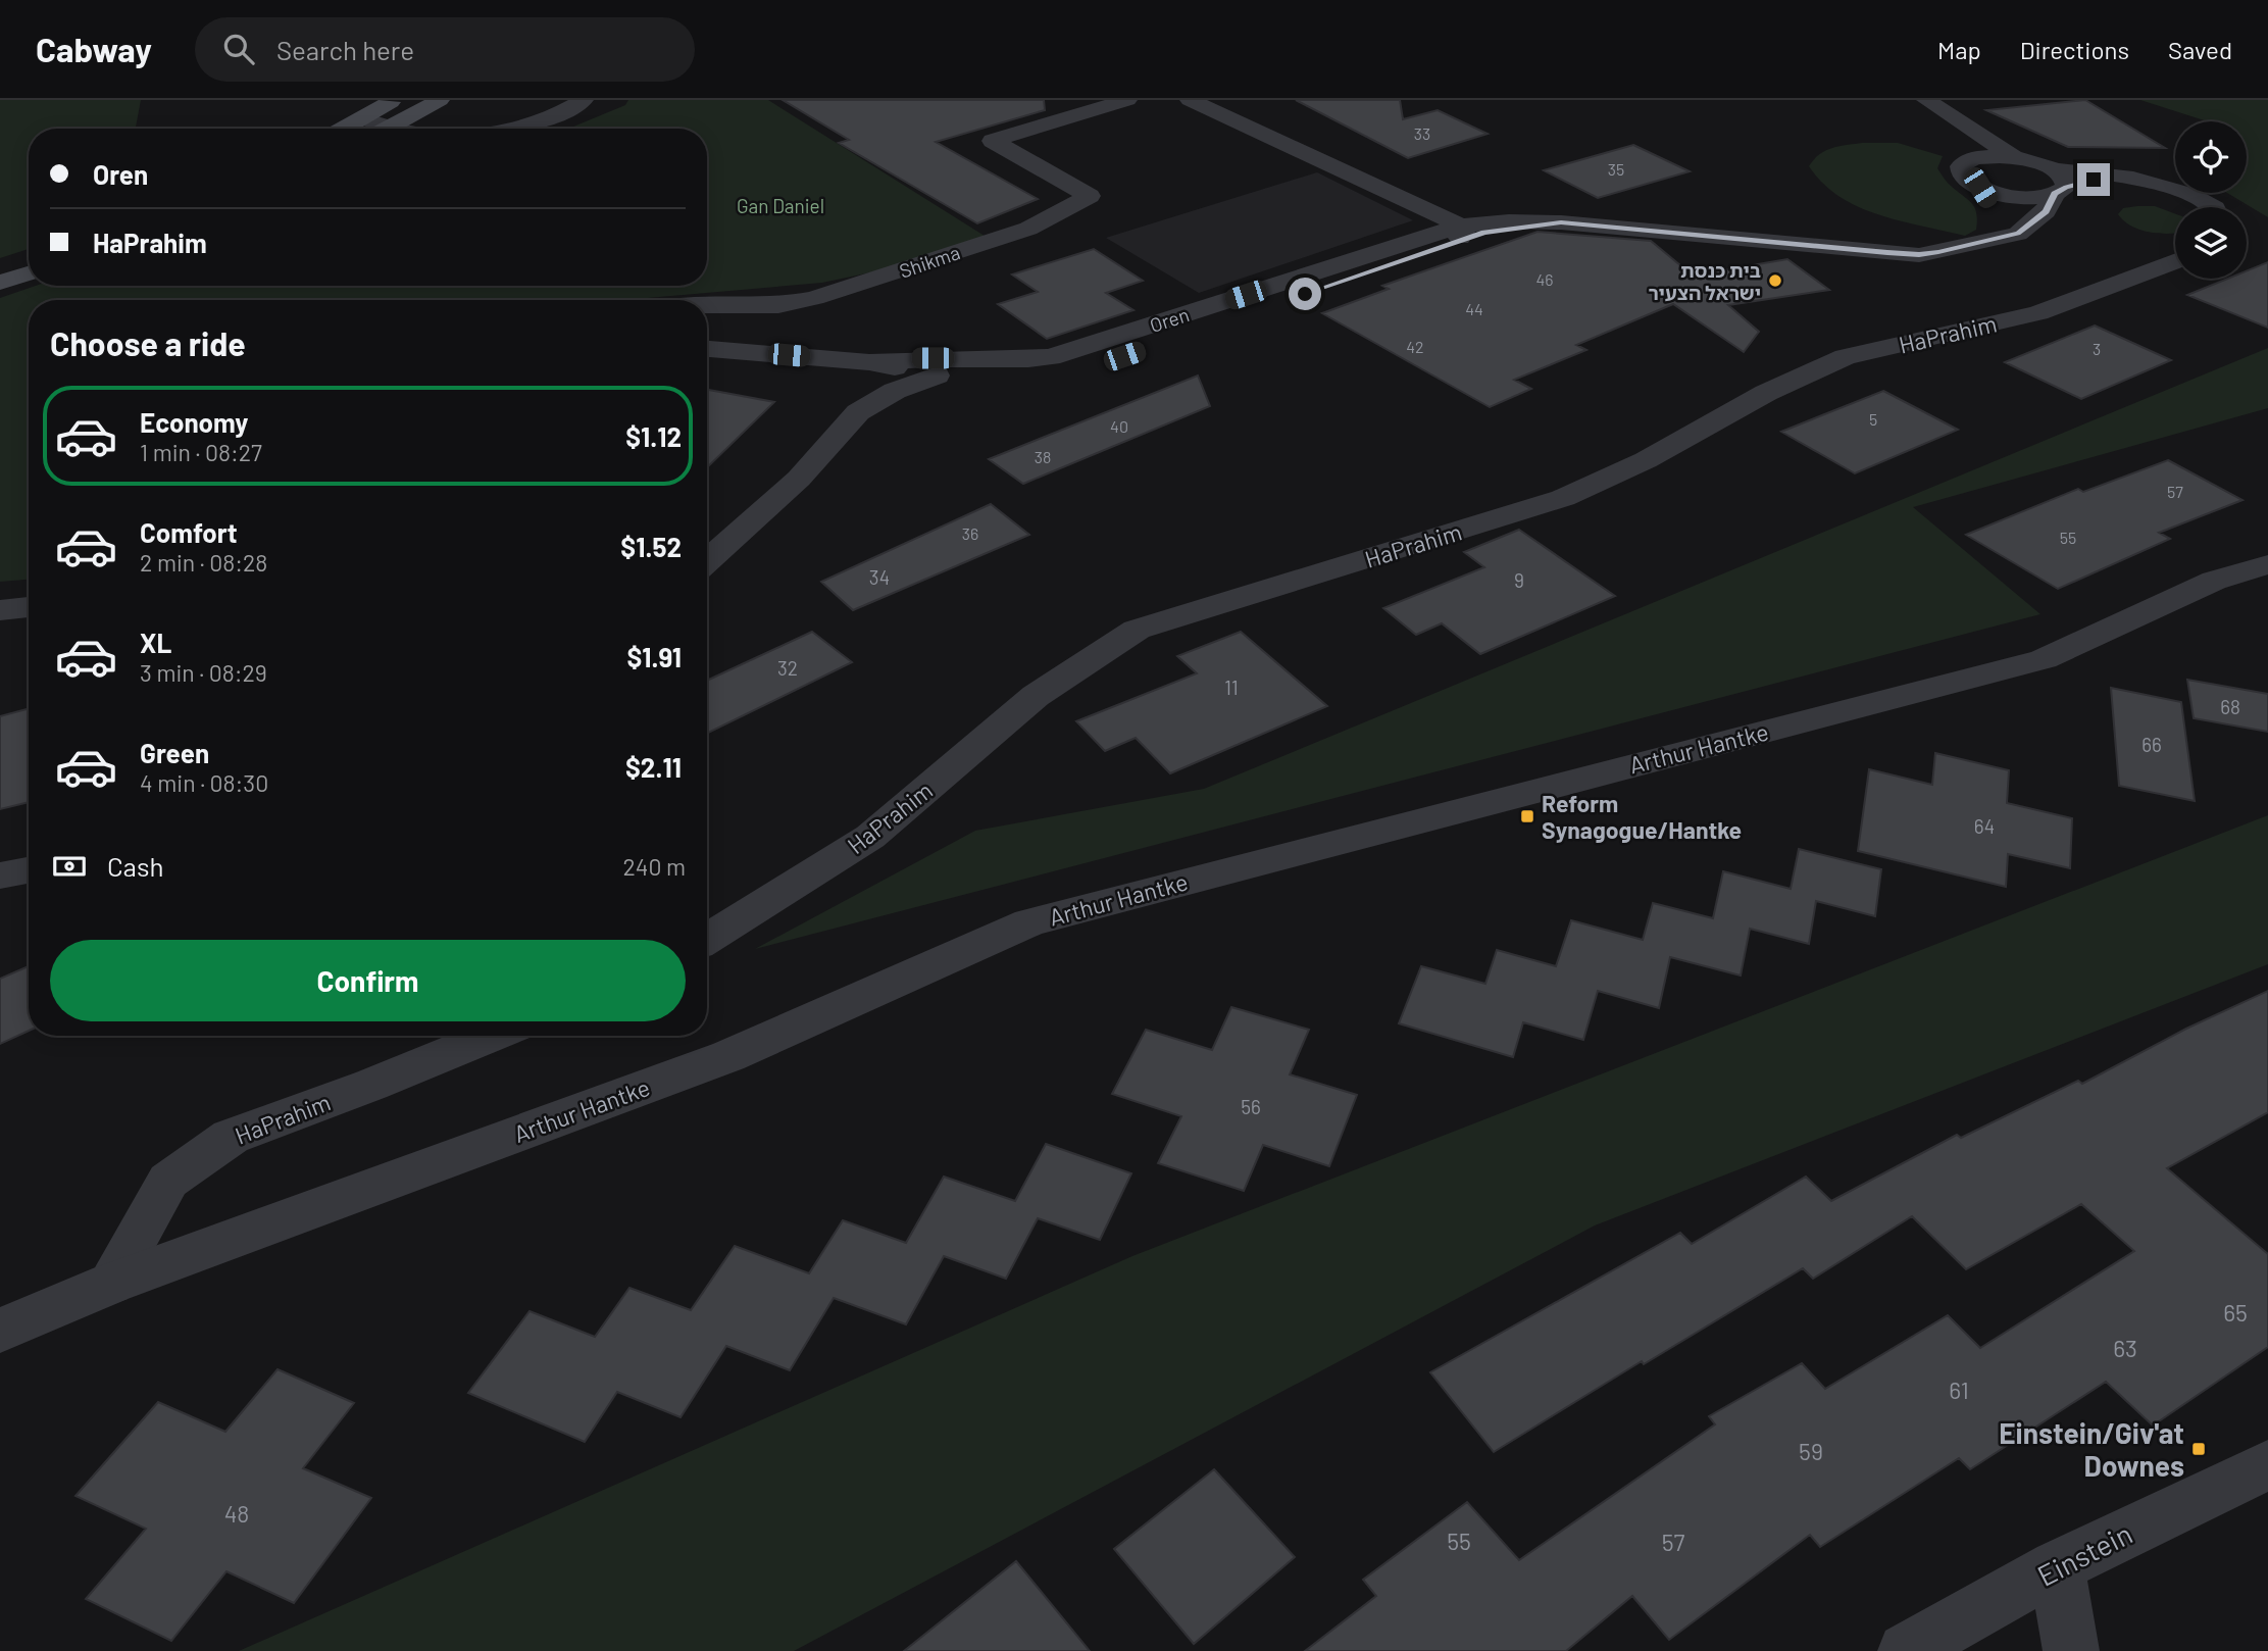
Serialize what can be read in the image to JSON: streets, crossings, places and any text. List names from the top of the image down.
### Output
{
  "streets": {
    "street": [
      "Shikma",
      "Oren",
      "HaPrahim",
      "Arthur Hantke",
      "Einstein"
    ]
  },
  "crossings": [
    ["HaPrahim", "Arthur Hantke"]
  ],
  "parks": ["Gan Daniel"],
  "places": {
    "other": ["בית כנסת ישראל הצעיר"],
    "transit": ["Reform Synagogue/Hantke", "Einstein/Giv'at Downes"]
  },
  "house_numbers": [
    "33",
    "35",
    "46",
    "44",
    "42",
    "3",
    "5",
    "40",
    "38",
    "57",
    "36",
    "55",
    "34",
    "9",
    "32",
    "11",
    "68",
    "66",
    "64",
    "56",
    "65",
    "63",
    "61",
    "59",
    "48",
    "55",
    "57"
  ],
  "page": {
    "header": "Cabway",
    "search": "Search here",
    "nav": ["Map", "Directions", "Saved"],
    "banner": ["Oren", "HaPrahim"],
    "heading": "Choose a ride",
    "list": [
      {
        "name": "Economy",
        "note": "1 min · 08:27",
        "value": "$1.12"
      },
      {
        "name": "Comfort",
        "note": "2 min · 08:28",
        "value": "$1.52"
      },
      {
        "name": "XL",
        "note": "3 min · 08:29",
        "value": "$1.91"
      },
      {
        "name": "Green",
        "note": "4 min · 08:30",
        "value": "$2.11"
      }
    ],
    "pay": ["Cash", "240 m"],
    "buttons": "Confirm"
  }
}
